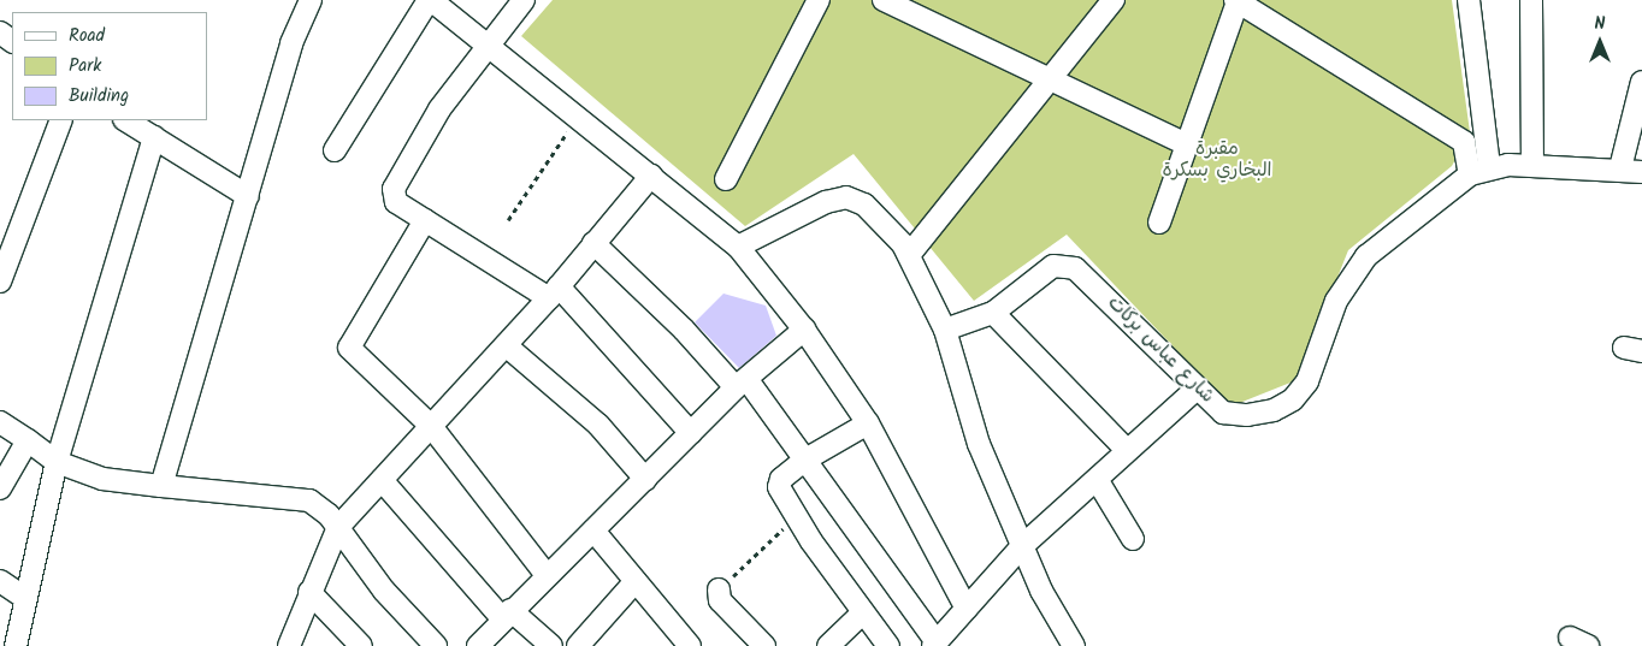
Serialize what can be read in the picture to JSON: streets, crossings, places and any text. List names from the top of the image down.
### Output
{
  "streets": {
    "street": ["شارع عباس بركات"]
  },
  "parks": ["مقبرة البخاري بسكرة"],
  "legend": ["Road", "Park", "Building"],
  "north": "top"
}
